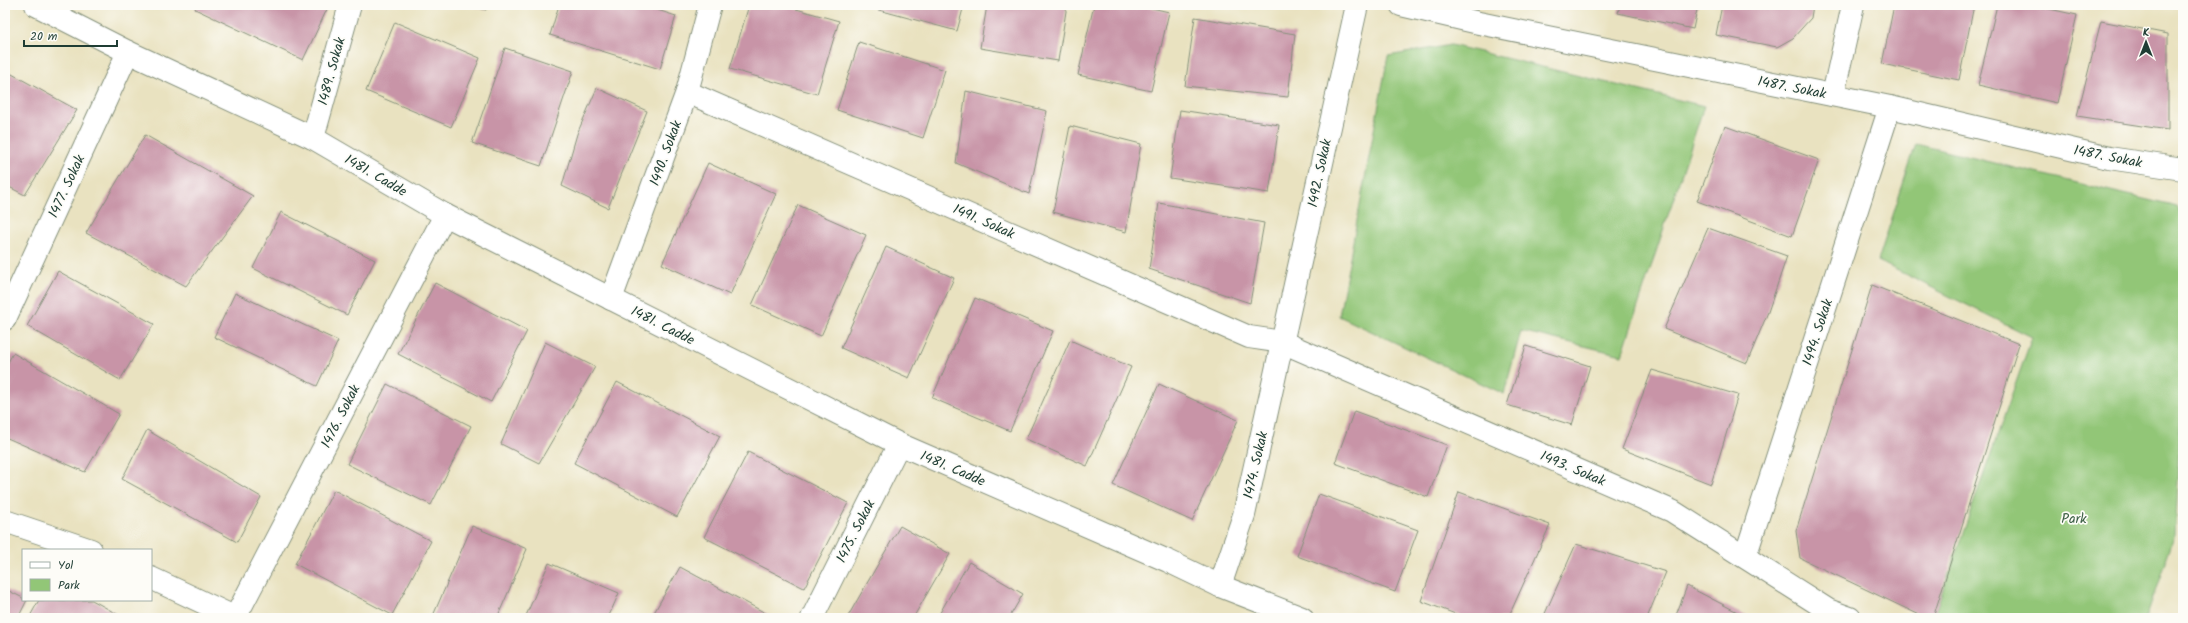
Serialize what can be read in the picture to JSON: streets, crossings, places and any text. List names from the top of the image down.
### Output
{
  "streets": {
    "street": [
      "1489. Sokak",
      "1487. Sokak",
      "1490. Sokak",
      "1492. Sokak",
      "1481. Cadde",
      "1477. Sokak",
      "1491. Sokak",
      "1494. Sokak",
      "1476. Sokak",
      "1474. Sokak",
      "1493. Sokak",
      "1475. Sokak"
    ]
  },
  "crossings": [
    ["1489. Sokak", "1481. Cadde"],
    ["1487. Sokak", "1494. Sokak"],
    ["1490. Sokak", "1481. Cadde"],
    ["1490. Sokak", "1491. Sokak"],
    ["1492. Sokak", "1491. Sokak"],
    ["1492. Sokak", "1474. Sokak"],
    ["1492. Sokak", "1493. Sokak"],
    ["1481. Cadde", "1477. Sokak"],
    ["1481. Cadde", "1476. Sokak"],
    ["1481. Cadde", "1474. Sokak"],
    ["1481. Cadde", "1475. Sokak"],
    ["1491. Sokak", "1474. Sokak"],
    ["1491. Sokak", "1493. Sokak"],
    ["1494. Sokak", "1493. Sokak"],
    ["1474. Sokak", "1493. Sokak"]
  ],
  "parks": ["Park"],
  "legend": ["Yol", "Park"],
  "scale_bar": "20 m",
  "north": "top"
}
